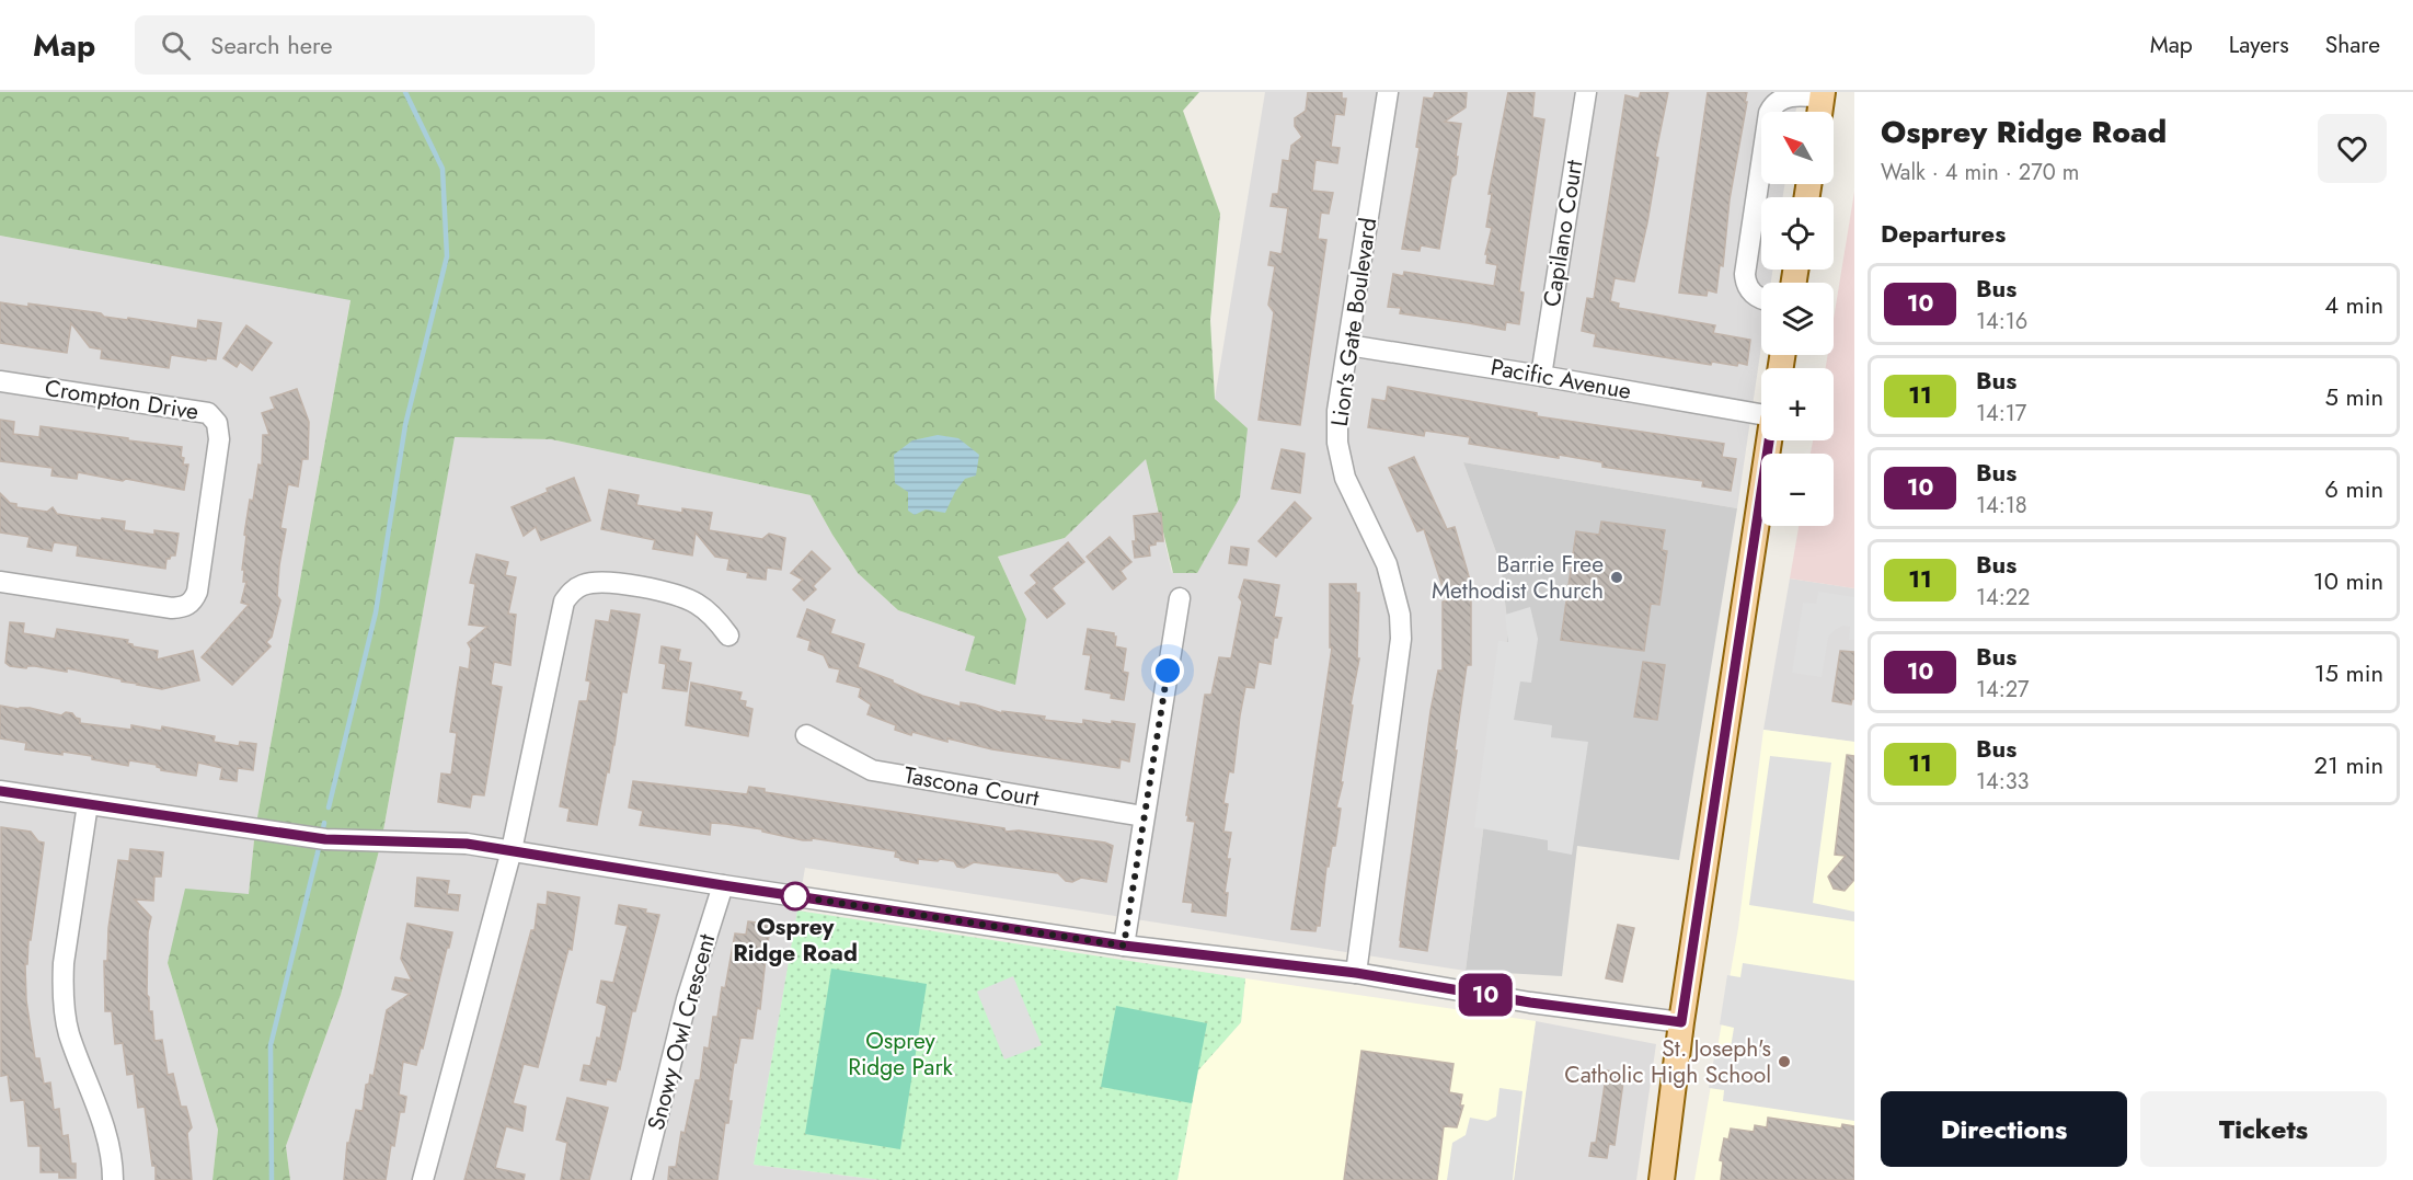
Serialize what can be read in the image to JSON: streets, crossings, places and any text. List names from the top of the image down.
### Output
{
  "streets": {
    "street": [
      "Capilano Court",
      "Lion's Gate Boulevard",
      "Pacific Avenue",
      "Crompton Drive",
      "Tascona Court",
      "Snowy Owl Crescent"
    ]
  },
  "crossings": [
    ["Capilano Court", "Pacific Avenue"],
    ["Lion's Gate Boulevard", "Pacific Avenue"]
  ],
  "parks": ["Osprey Ridge Park"],
  "places": ["Barrie Free Methodist Church", "Osprey Ridge Road", "St. Joseph's Catholic High School"],
  "lines": ["bus line 10"],
  "north": "top left",
  "page": {
    "header": "Map",
    "search": "Search here",
    "nav": ["Map", "Layers", "Share"],
    "on_map": "10",
    "heading": [
      ["Osprey Ridge Road", "Walk · 4 min · 270 m"],
      "Departures"
    ],
    "map_buttons": ["+", "−"],
    "list": [
      {
        "mark": "10",
        "name": "Bus",
        "note": "14:16",
        "value": "4 min"
      },
      {
        "mark": "11",
        "name": "Bus",
        "note": "14:17",
        "value": "5 min"
      },
      {
        "mark": "10",
        "name": "Bus",
        "note": "14:18",
        "value": "6 min"
      },
      {
        "mark": "11",
        "name": "Bus",
        "note": "14:22",
        "value": "10 min"
      },
      {
        "mark": "10",
        "name": "Bus",
        "note": "14:27",
        "value": "15 min"
      },
      {
        "mark": "11",
        "name": "Bus",
        "note": "14:33",
        "value": "21 min"
      }
    ],
    "buttons": ["Directions", "Tickets"]
  }
}
